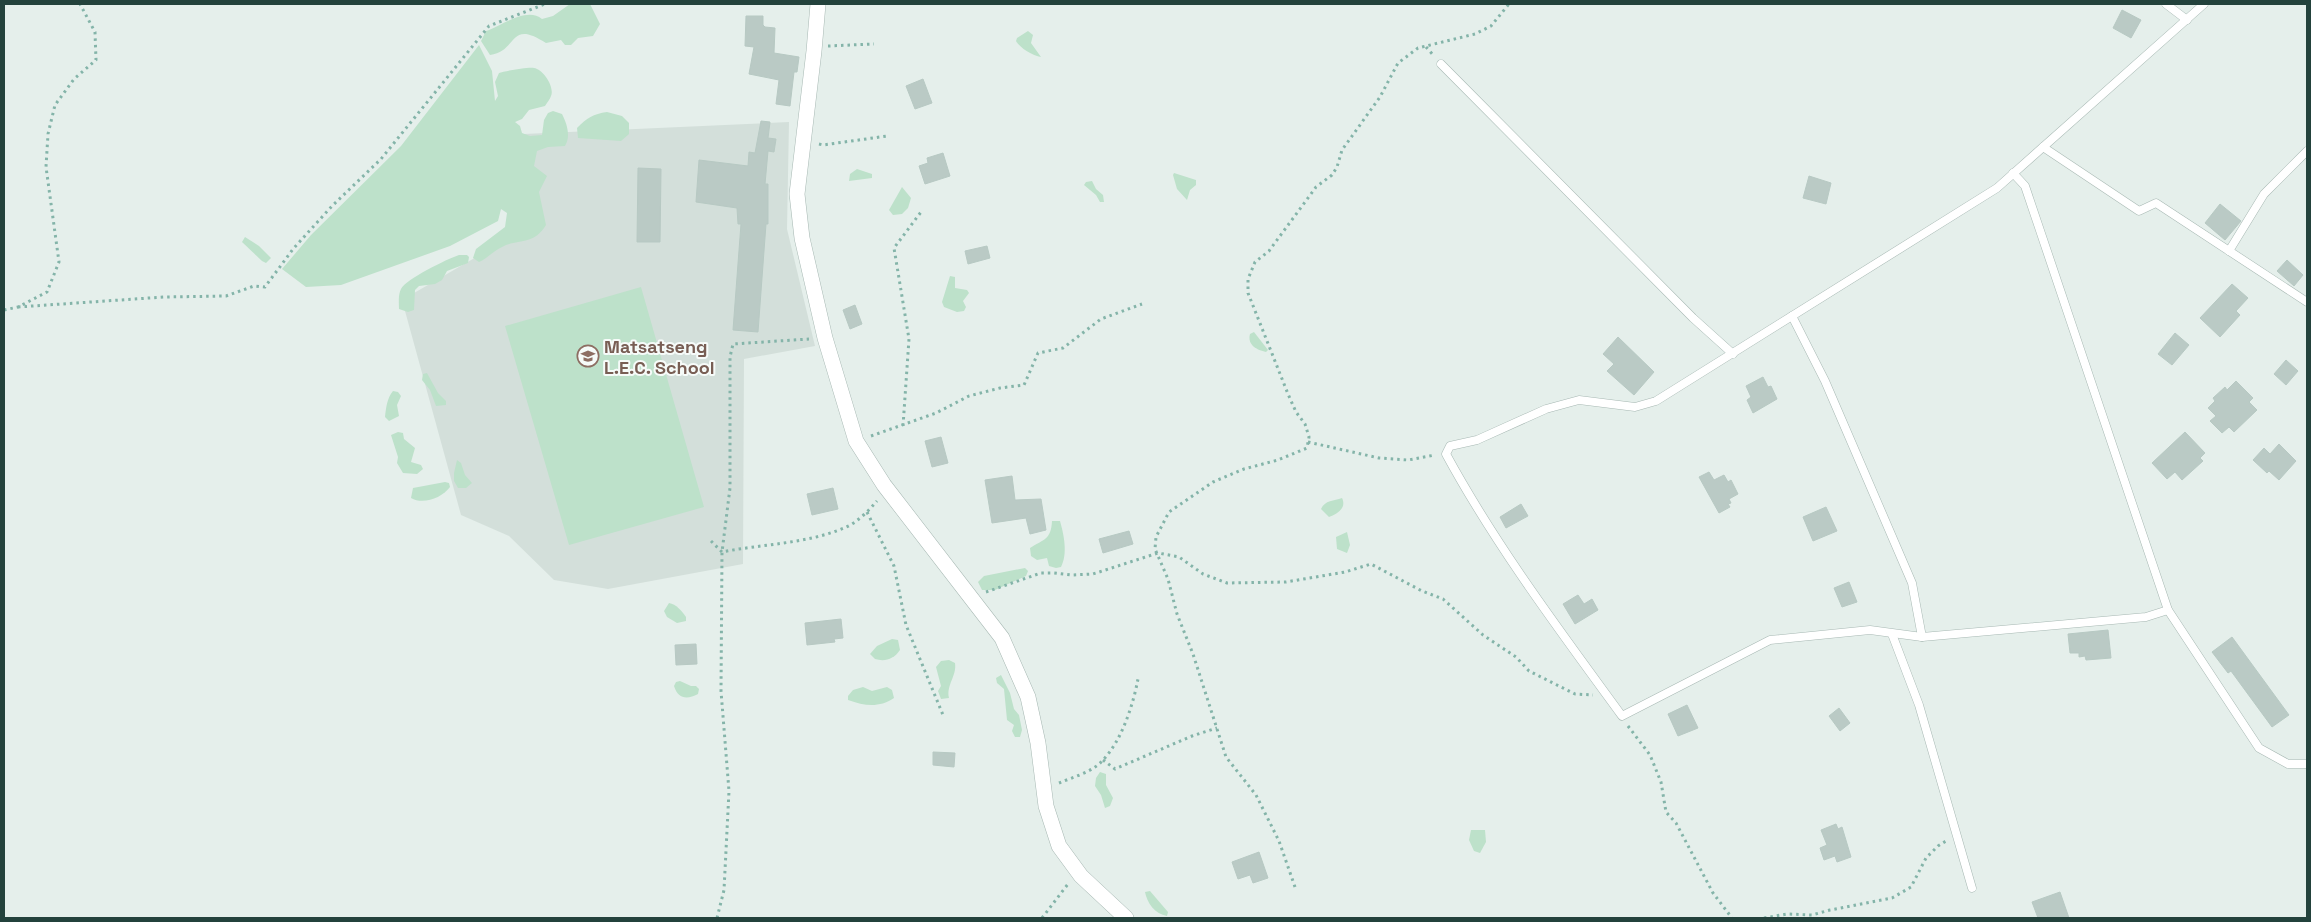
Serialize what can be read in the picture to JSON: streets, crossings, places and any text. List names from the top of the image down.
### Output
{
  "places": {
    "school or university": ["Matsatseng L.E.C. School"]
  }
}
